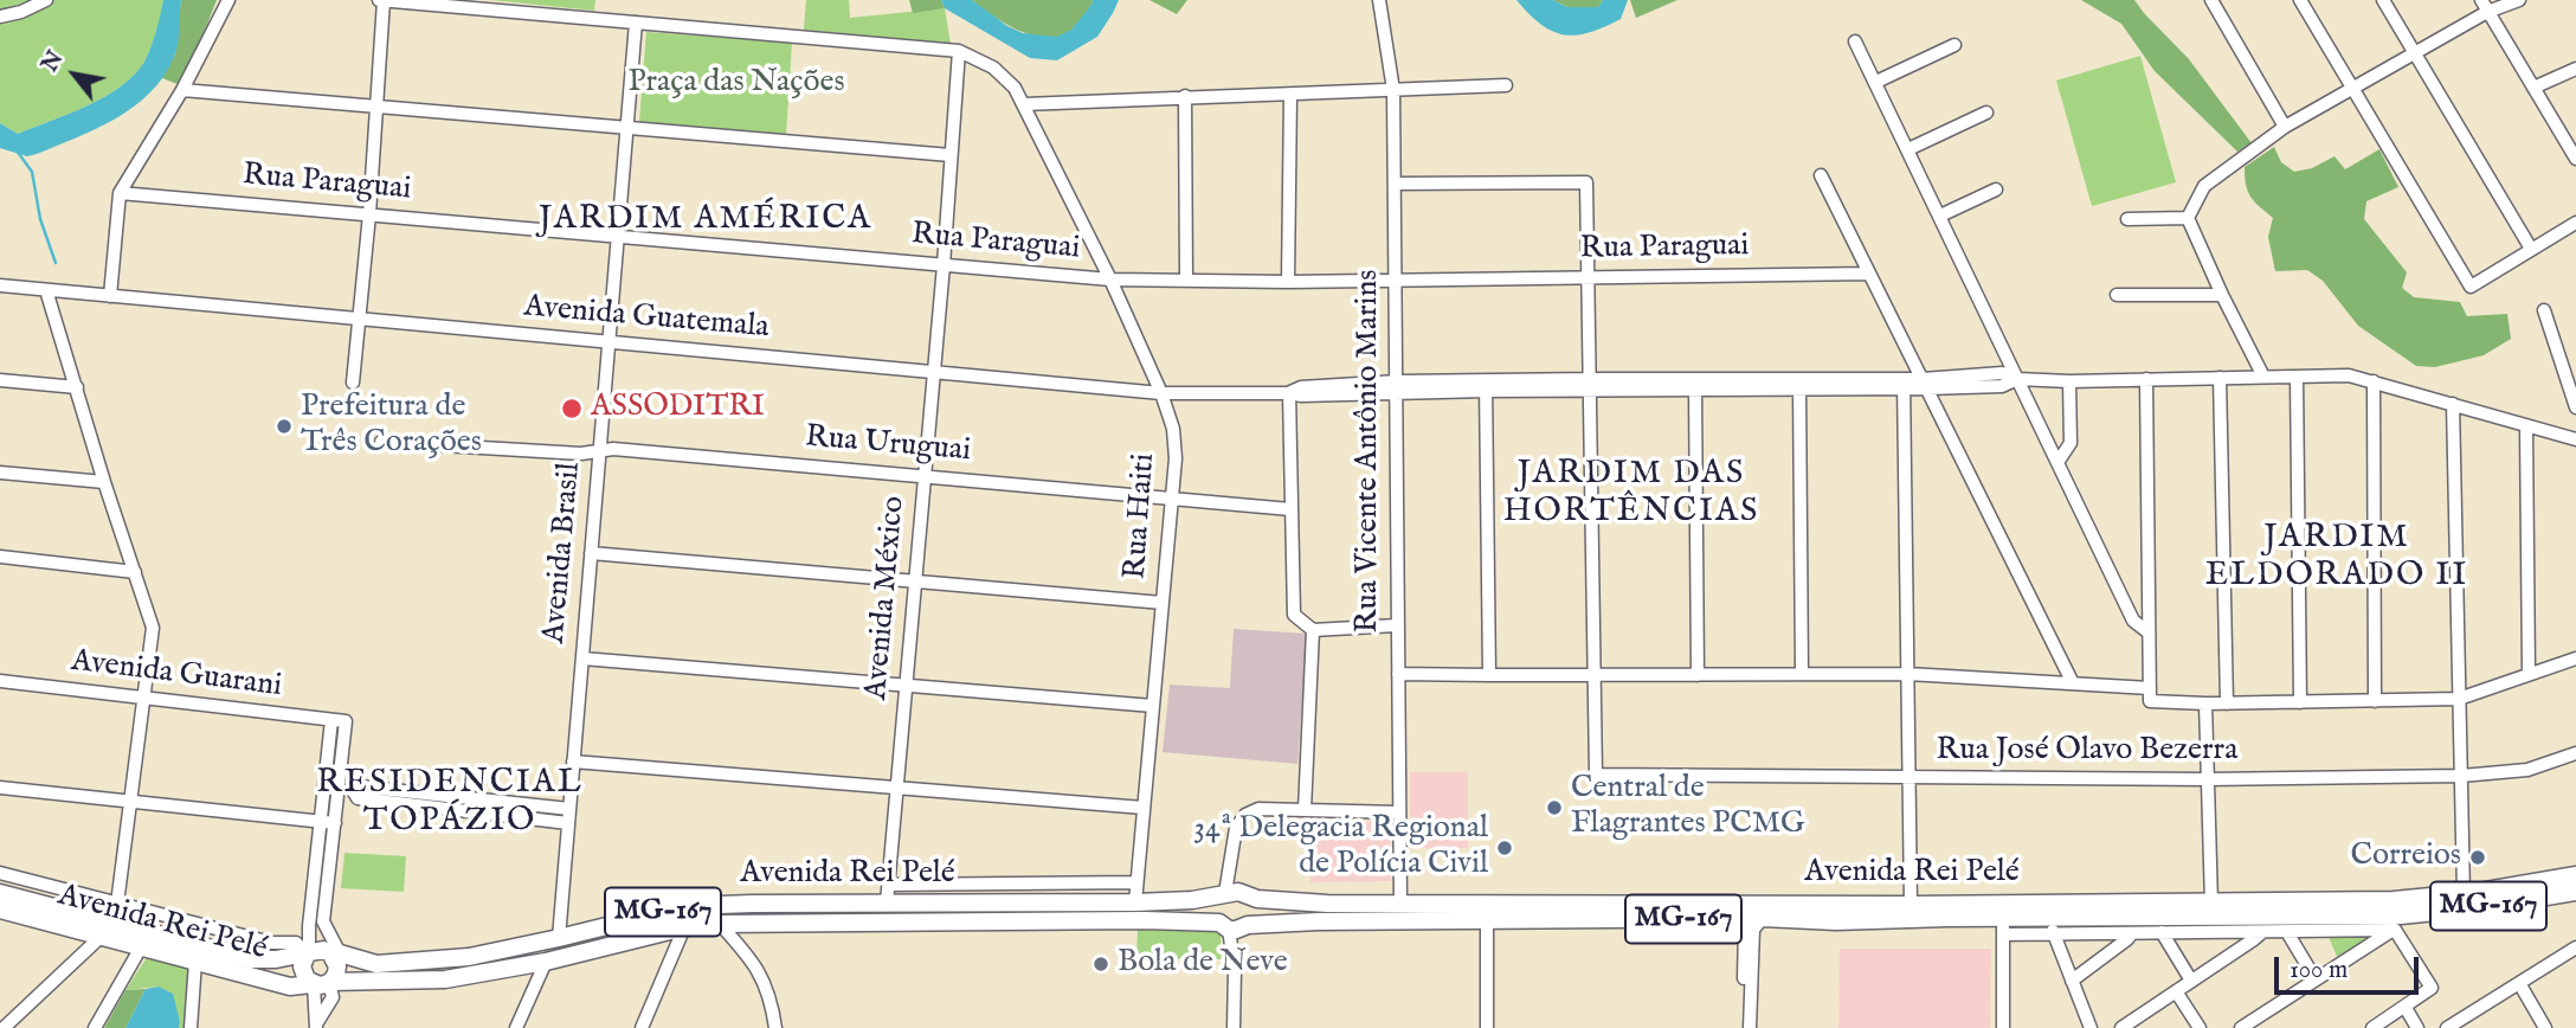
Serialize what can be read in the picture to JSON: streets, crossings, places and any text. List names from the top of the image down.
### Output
{
  "streets": {
    "main road": ["Avenida Rei Pelé", "MG-167"],
    "street": [
      "Rua Paraguai",
      "Avenida Guatemala",
      "Rua Uruguai",
      "Rua Vicente Antônio Marins",
      "Rua Haiti",
      "Avenida Brasil",
      "Avenida México",
      "Avenida Guarani",
      "Rua José Olavo Bezerra"
    ]
  },
  "crossings": [
    ["Rua Paraguai", "Rua Vicente Antônio Marins"],
    ["Rua Paraguai", "Rua Haiti"],
    ["Rua Paraguai", "Avenida Brasil"],
    ["Rua Paraguai", "Avenida México"],
    ["Avenida Guatemala", "Rua Vicente Antônio Marins"],
    ["Avenida Guatemala", "Rua Haiti"],
    ["Avenida Guatemala", "Avenida Brasil"],
    ["Avenida Guatemala", "Avenida México"],
    ["Rua Uruguai", "Rua Haiti"],
    ["Rua Uruguai", "Avenida Brasil"],
    ["Rua Uruguai", "Avenida México"],
    ["Rua Vicente Antônio Marins", "Avenida Rei Pelé"],
    ["Rua Haiti", "Avenida México"],
    ["Rua Haiti", "Avenida Rei Pelé"],
    ["Avenida Brasil", "Avenida Rei Pelé"],
    ["Avenida México", "Avenida Rei Pelé"]
  ],
  "districts": [
    "JARDIM AMÉRICA",
    "JARDIM DAS HORTÊNCIAS",
    "JARDIM ELDORADO II",
    "RESIDENCIAL TOPÁZIO"
  ],
  "parks": ["Praça das Nações"],
  "places": [
    "ASSODITRI",
    "Prefeitura de Três Corações",
    "Central de Flagrantes PCMG",
    "34ª Delegacia Regional de Polícia Civil",
    "Correios",
    "Bola de Neve"
  ],
  "scale_bar": "100 m",
  "north": "top left"
}
